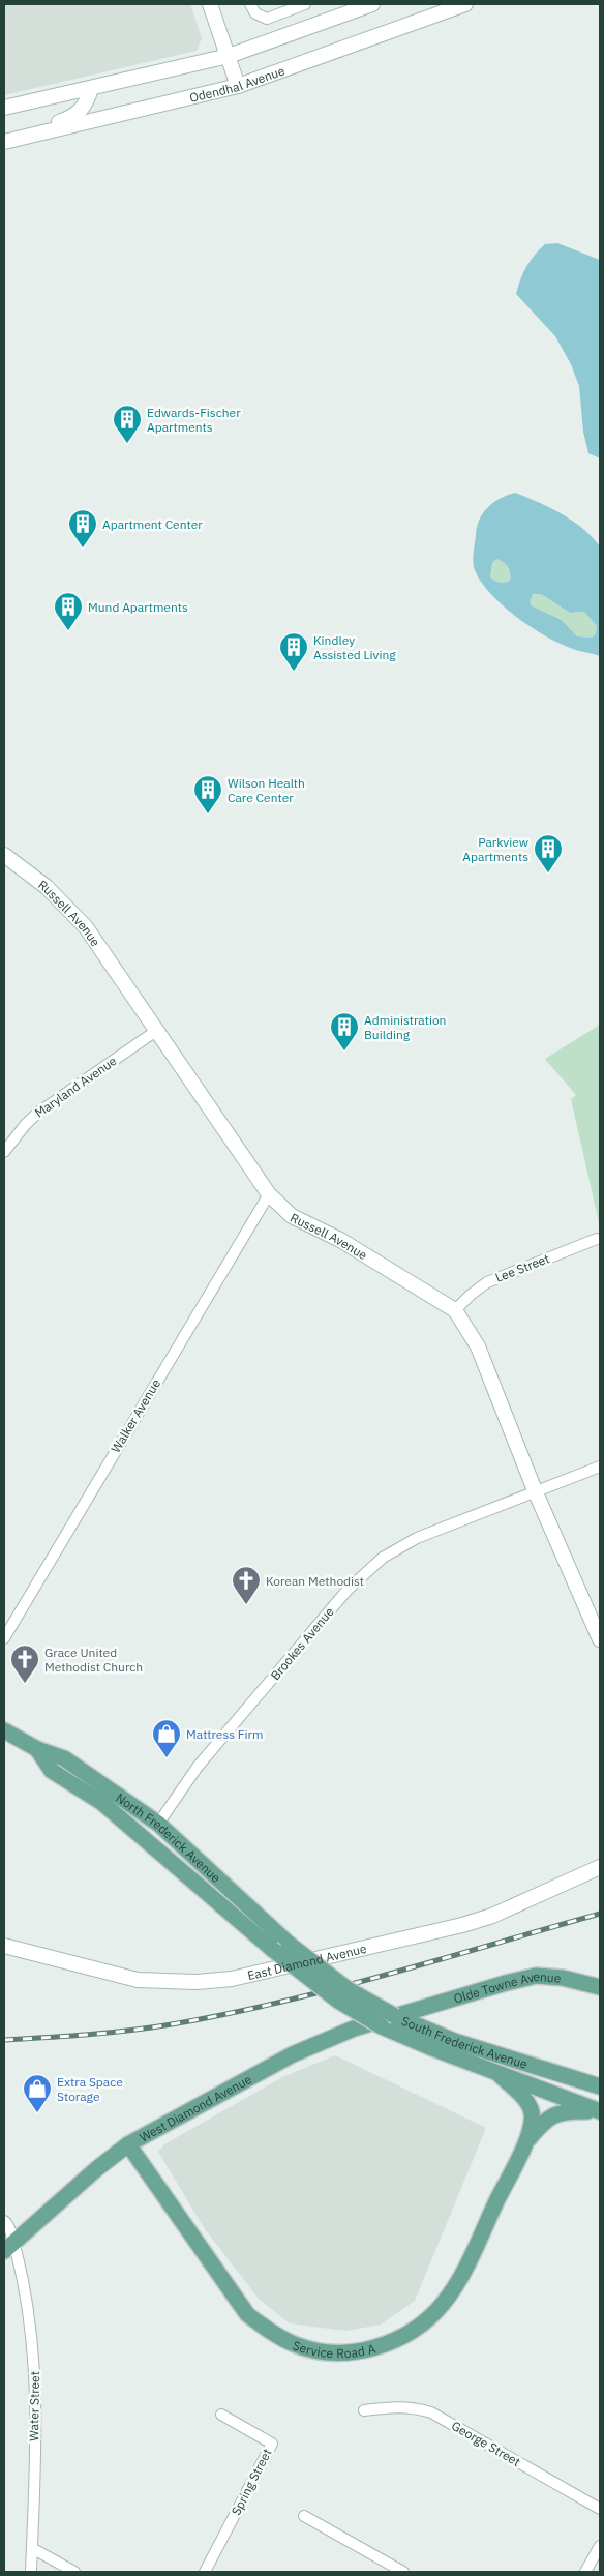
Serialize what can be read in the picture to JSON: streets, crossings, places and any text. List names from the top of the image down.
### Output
{
  "streets": {
    "main road": [
      "North Frederick Avenue",
      "Olde Towne Avenue",
      "South Frederick Avenue",
      "West Diamond Avenue",
      "Service Road A"
    ],
    "street": [
      "Odendhal Avenue",
      "Russell Avenue",
      "Maryland Avenue",
      "Lee Street",
      "Walker Avenue",
      "Brookes Avenue",
      "East Diamond Avenue",
      "Water Street",
      "George Street",
      "Spring Street"
    ]
  },
  "crossings": [
    ["Russell Avenue", "Maryland Avenue"],
    ["Russell Avenue", "Lee Street"],
    ["Russell Avenue", "Walker Avenue"],
    ["Russell Avenue", "Brookes Avenue"],
    ["Brookes Avenue", "North Frederick Avenue"],
    ["North Frederick Avenue", "South Frederick Avenue"],
    ["Olde Towne Avenue", "West Diamond Avenue"],
    ["West Diamond Avenue", "Service Road A"],
    ["West Diamond Avenue", "Water Street"]
  ],
  "places": {
    "building": [
      "Edwards-Fischer Apartments",
      "Apartment Center",
      "Mund Apartments",
      "Kindley Assisted Living",
      "Wilson Health Care Center",
      "Parkview Apartments",
      "Administration Building"
    ],
    "church": ["Korean Methodist", "Grace United Methodist Church"],
    "shop": ["Mattress Firm", "Extra Space Storage"]
  }
}
